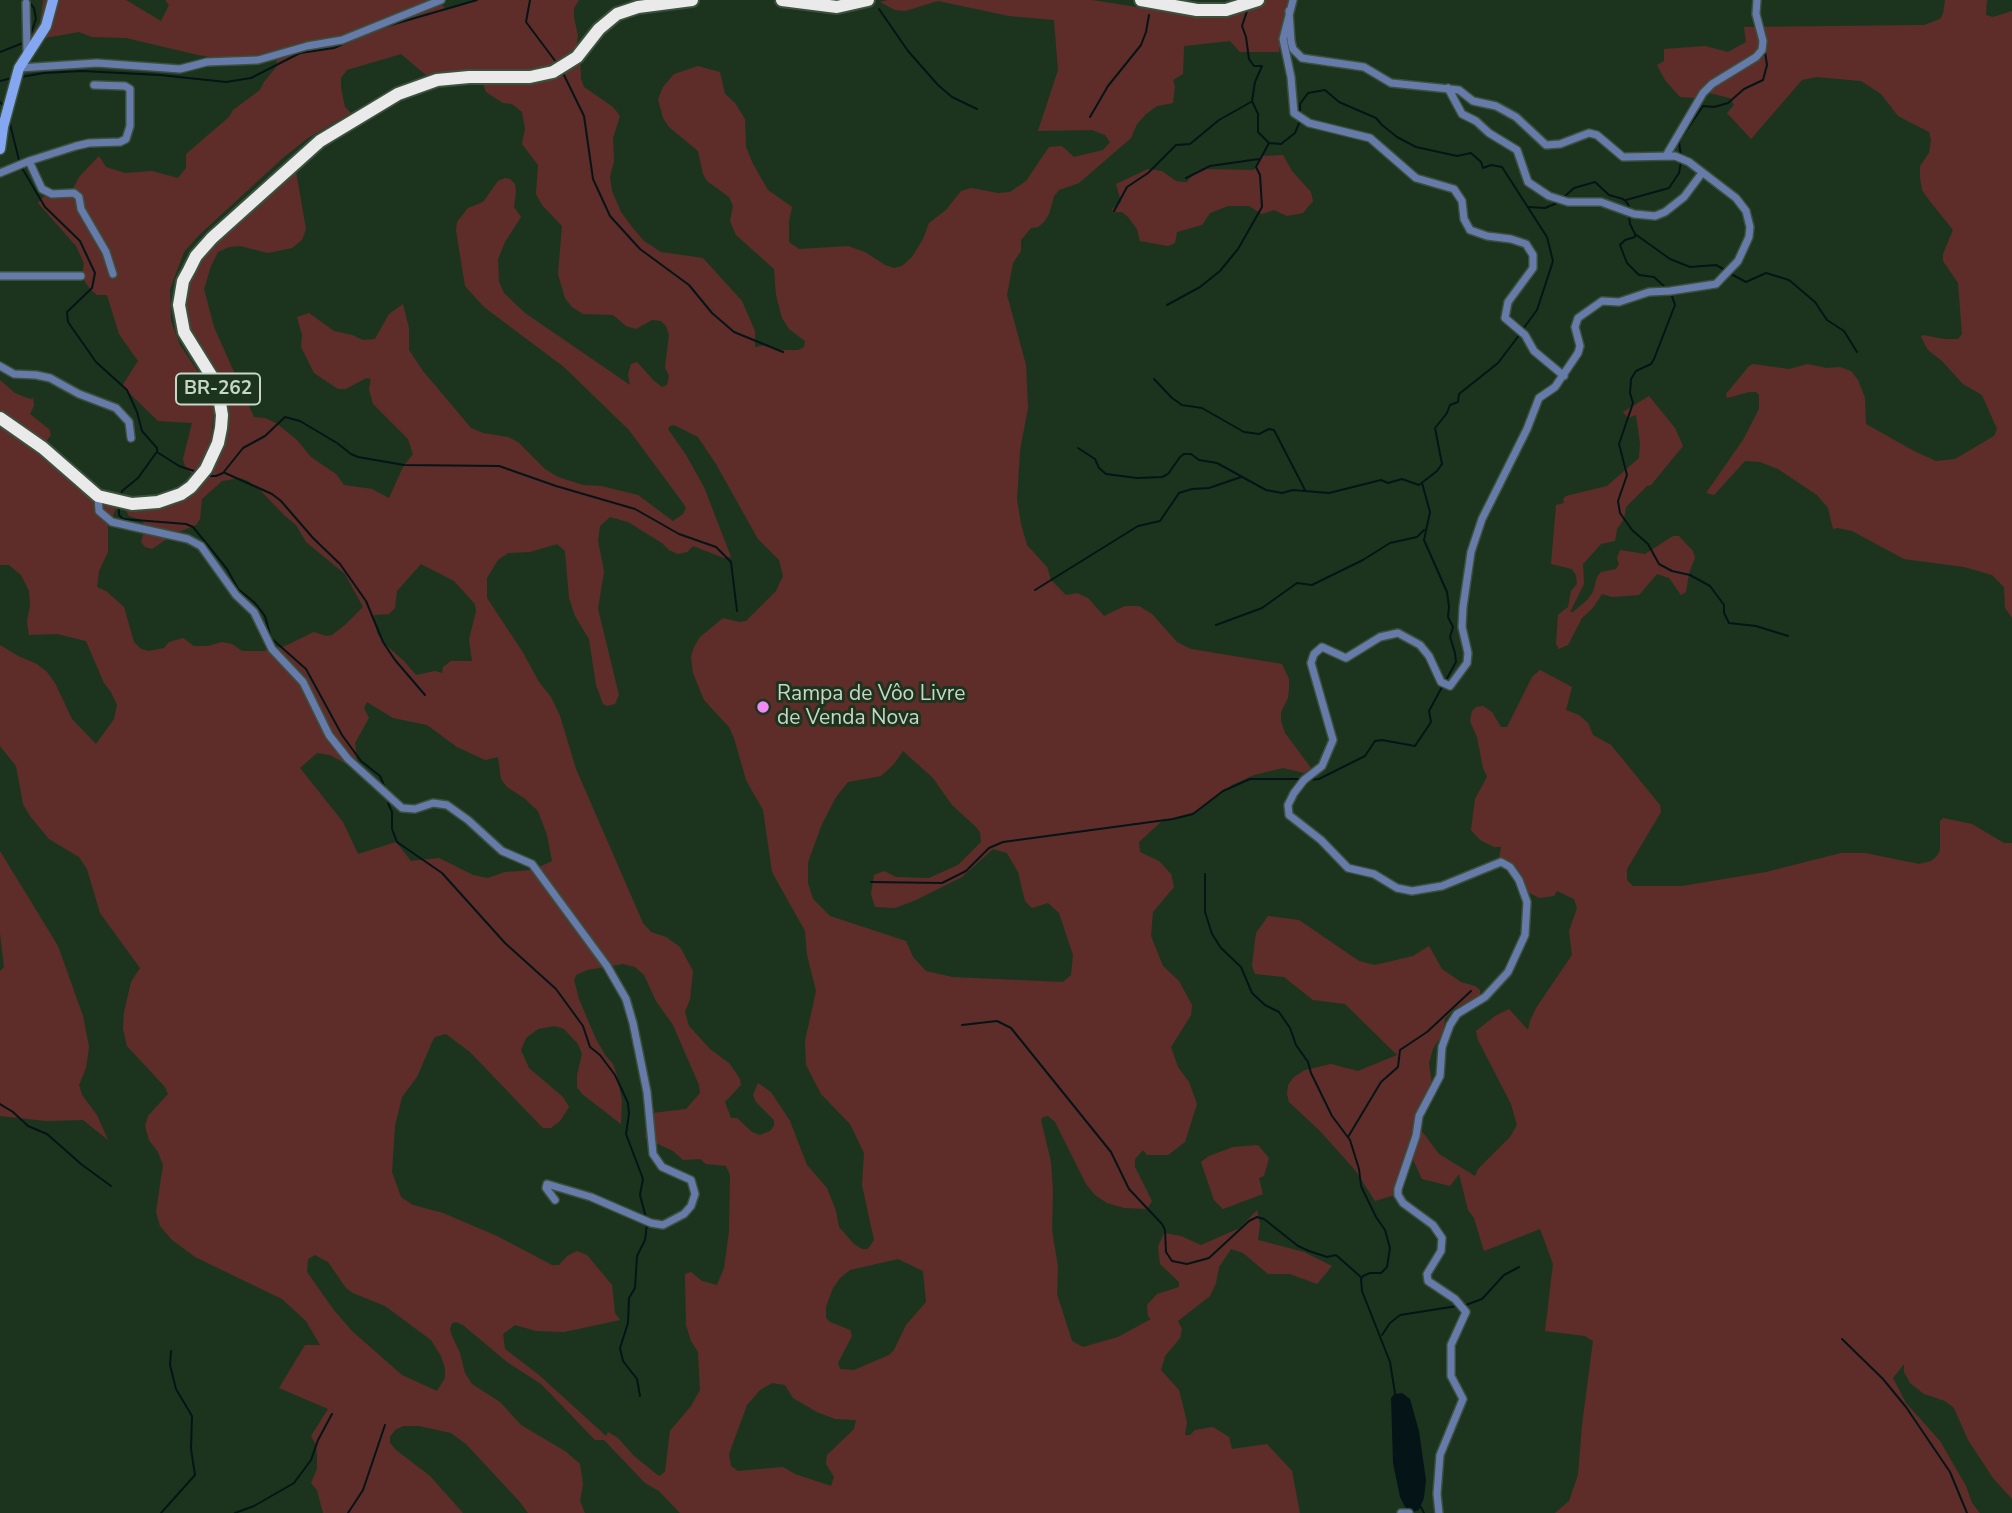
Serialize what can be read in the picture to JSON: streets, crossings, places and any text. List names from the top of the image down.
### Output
{
  "streets": {
    "highway": ["BR-262"]
  },
  "places": ["Rampa de Vôo Livre de Venda Nova"]
}
